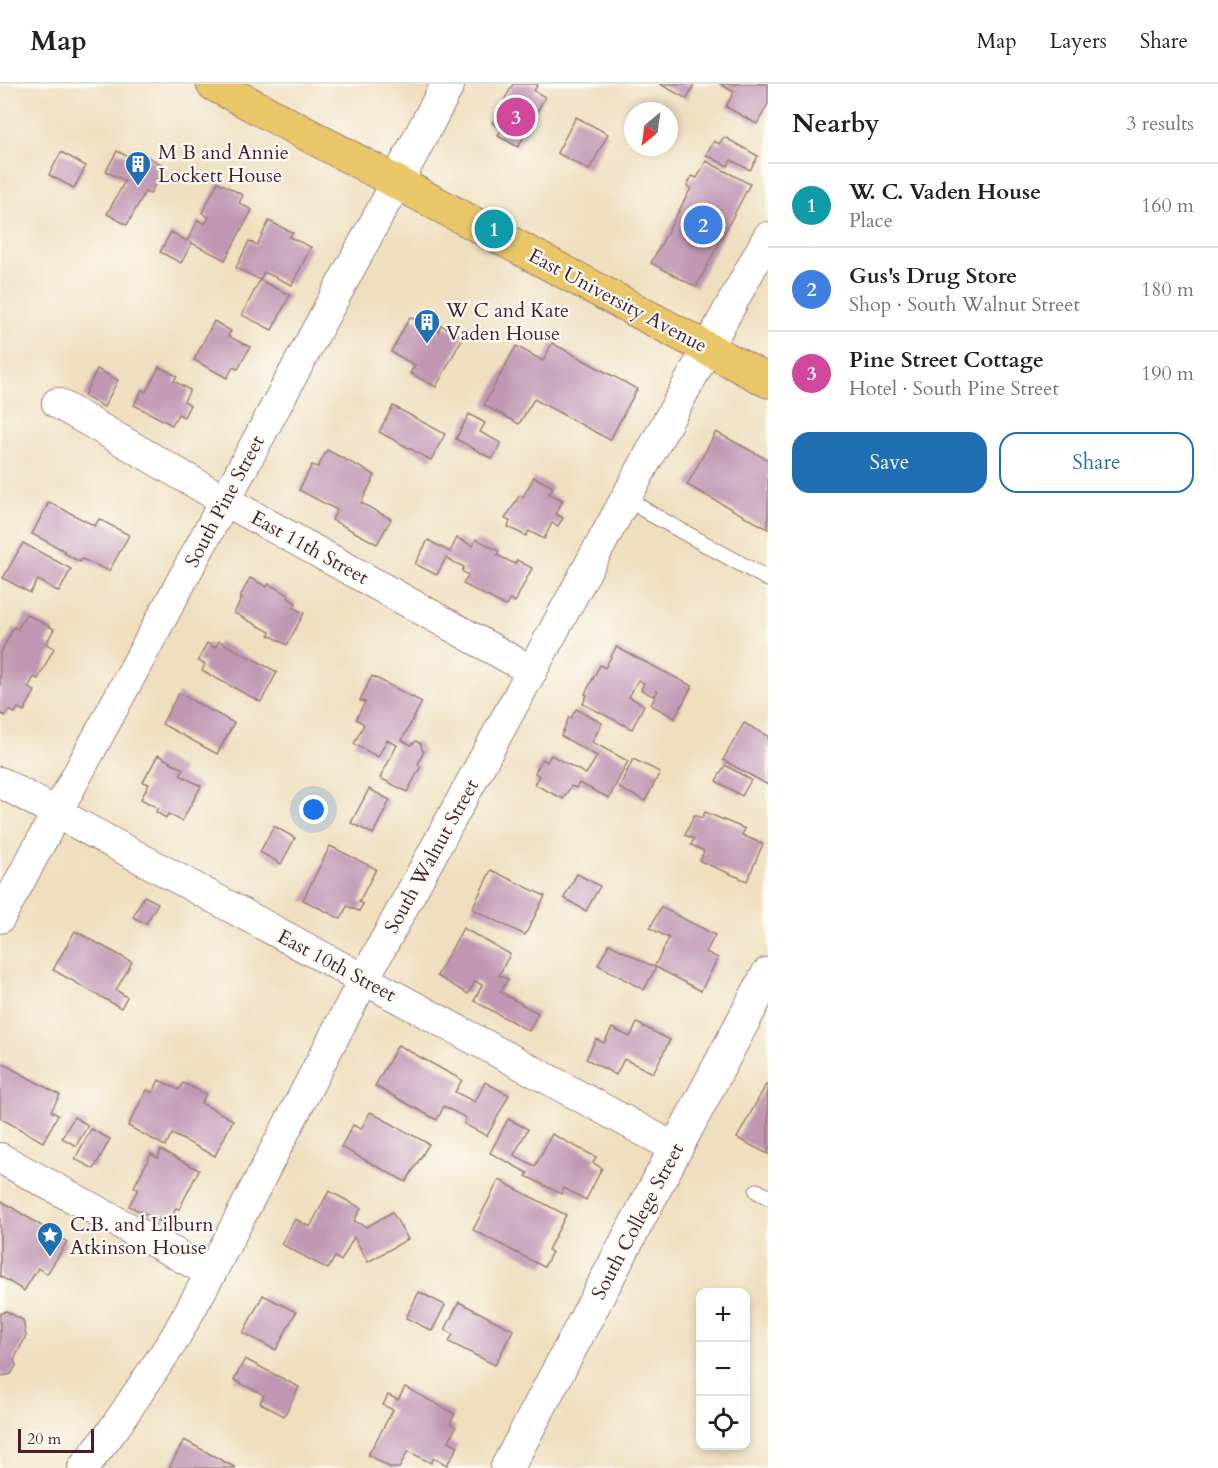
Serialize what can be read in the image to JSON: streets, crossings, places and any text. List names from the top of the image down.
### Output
{
  "streets": {
    "main road": ["East University Avenue"],
    "street": [
      "South Pine Street",
      "East 11th Street",
      "South Walnut Street",
      "East 10th Street",
      "South College Street"
    ]
  },
  "crossings": [
    ["East University Avenue", "South Pine Street"],
    ["East University Avenue", "South Walnut Street"],
    ["South Pine Street", "East 11th Street"],
    ["South Pine Street", "East 10th Street"],
    ["East 11th Street", "South Walnut Street"],
    ["South Walnut Street", "East 10th Street"],
    ["East 10th Street", "South College Street"]
  ],
  "places": {
    "building": ["M B and Annie Lockett House", "W C and Kate Vaden House"],
    "place": ["C.B. and Lilburn Atkinson House"]
  },
  "scale_bar": "20 m",
  "north": "bottom left",
  "page": {
    "header": "Map",
    "nav": ["Map", "Layers", "Share"],
    "heading": ["Nearby", "3 results"],
    "pins": ["3", "2", "1"],
    "list": [
      {
        "mark": "1",
        "name": "W. C. Vaden House",
        "note": "Place",
        "value": "160 m"
      },
      {
        "mark": "2",
        "name": "Gus's Drug Store",
        "note": "Shop · South Walnut Street",
        "value": "180 m"
      },
      {
        "mark": "3",
        "name": "Pine Street Cottage",
        "note": "Hotel · South Pine Street",
        "value": "190 m"
      }
    ],
    "buttons": ["Save", "Share"],
    "map_buttons": ["+", "−"],
    "scale": "20 m"
  }
}
